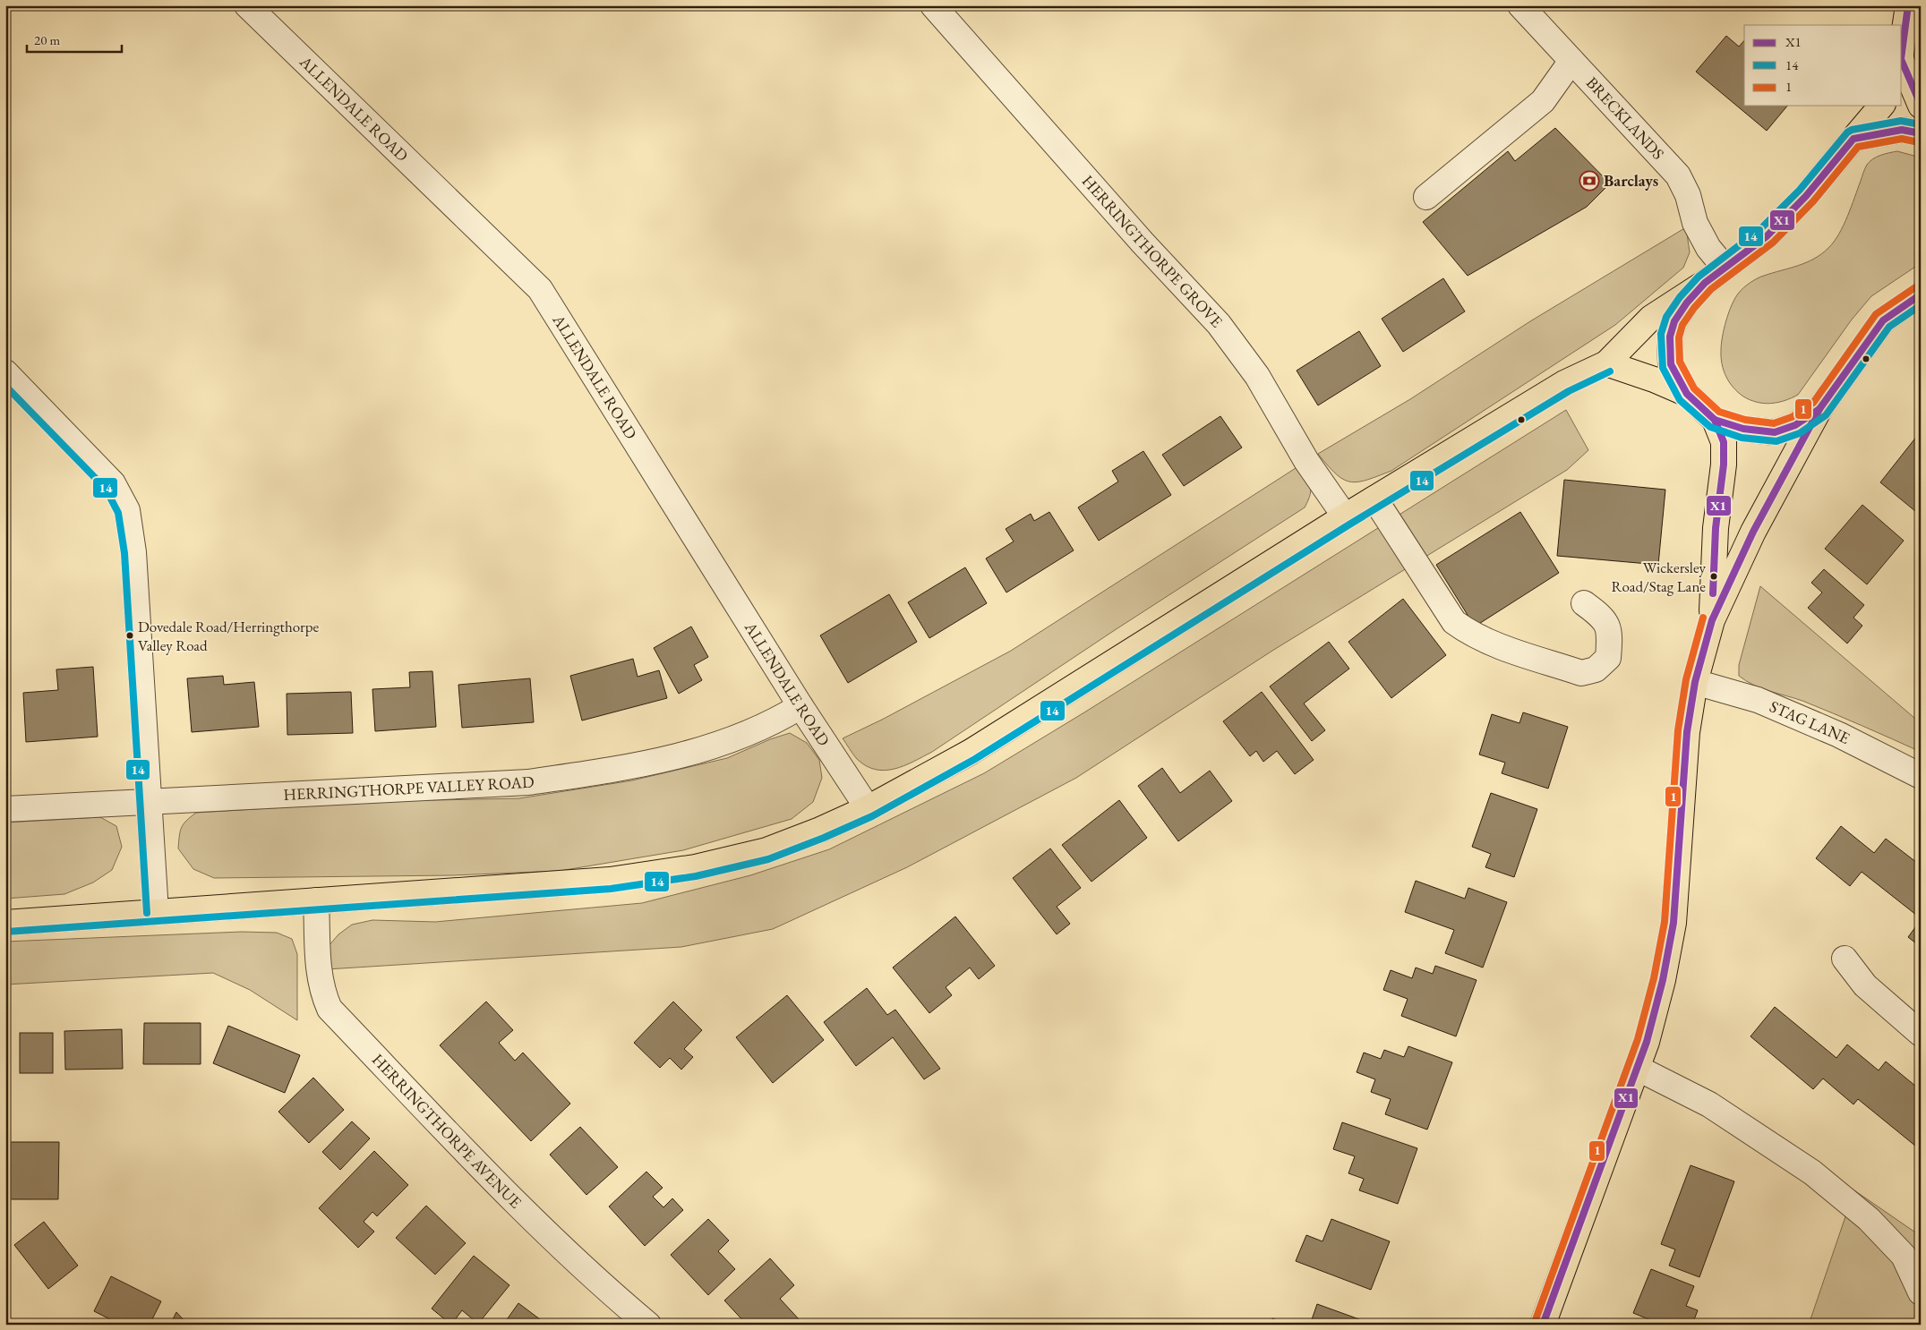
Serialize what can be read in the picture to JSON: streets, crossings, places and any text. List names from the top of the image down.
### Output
{
  "streets": {
    "street": [
      "ALLENDALE ROAD",
      "BRECKLANDS",
      "HERRINGTHORPE GROVE",
      "STAG LANE",
      "HERRINGTHORPE VALLEY ROAD",
      "HERRINGTHORPE AVENUE"
    ]
  },
  "crossings": [
    ["ALLENDALE ROAD", "HERRINGTHORPE VALLEY ROAD"]
  ],
  "places": {
    "bank": ["Barclays"],
    "other": ["Wickersley Road/Stag Lane", "Dovedale Road/Herringthorpe Valley Road"]
  },
  "lines": ["transit line X1", "transit line 14", "transit line 1"],
  "legend": ["X1", "14", "1"],
  "scale_bar": "20 m"
}
